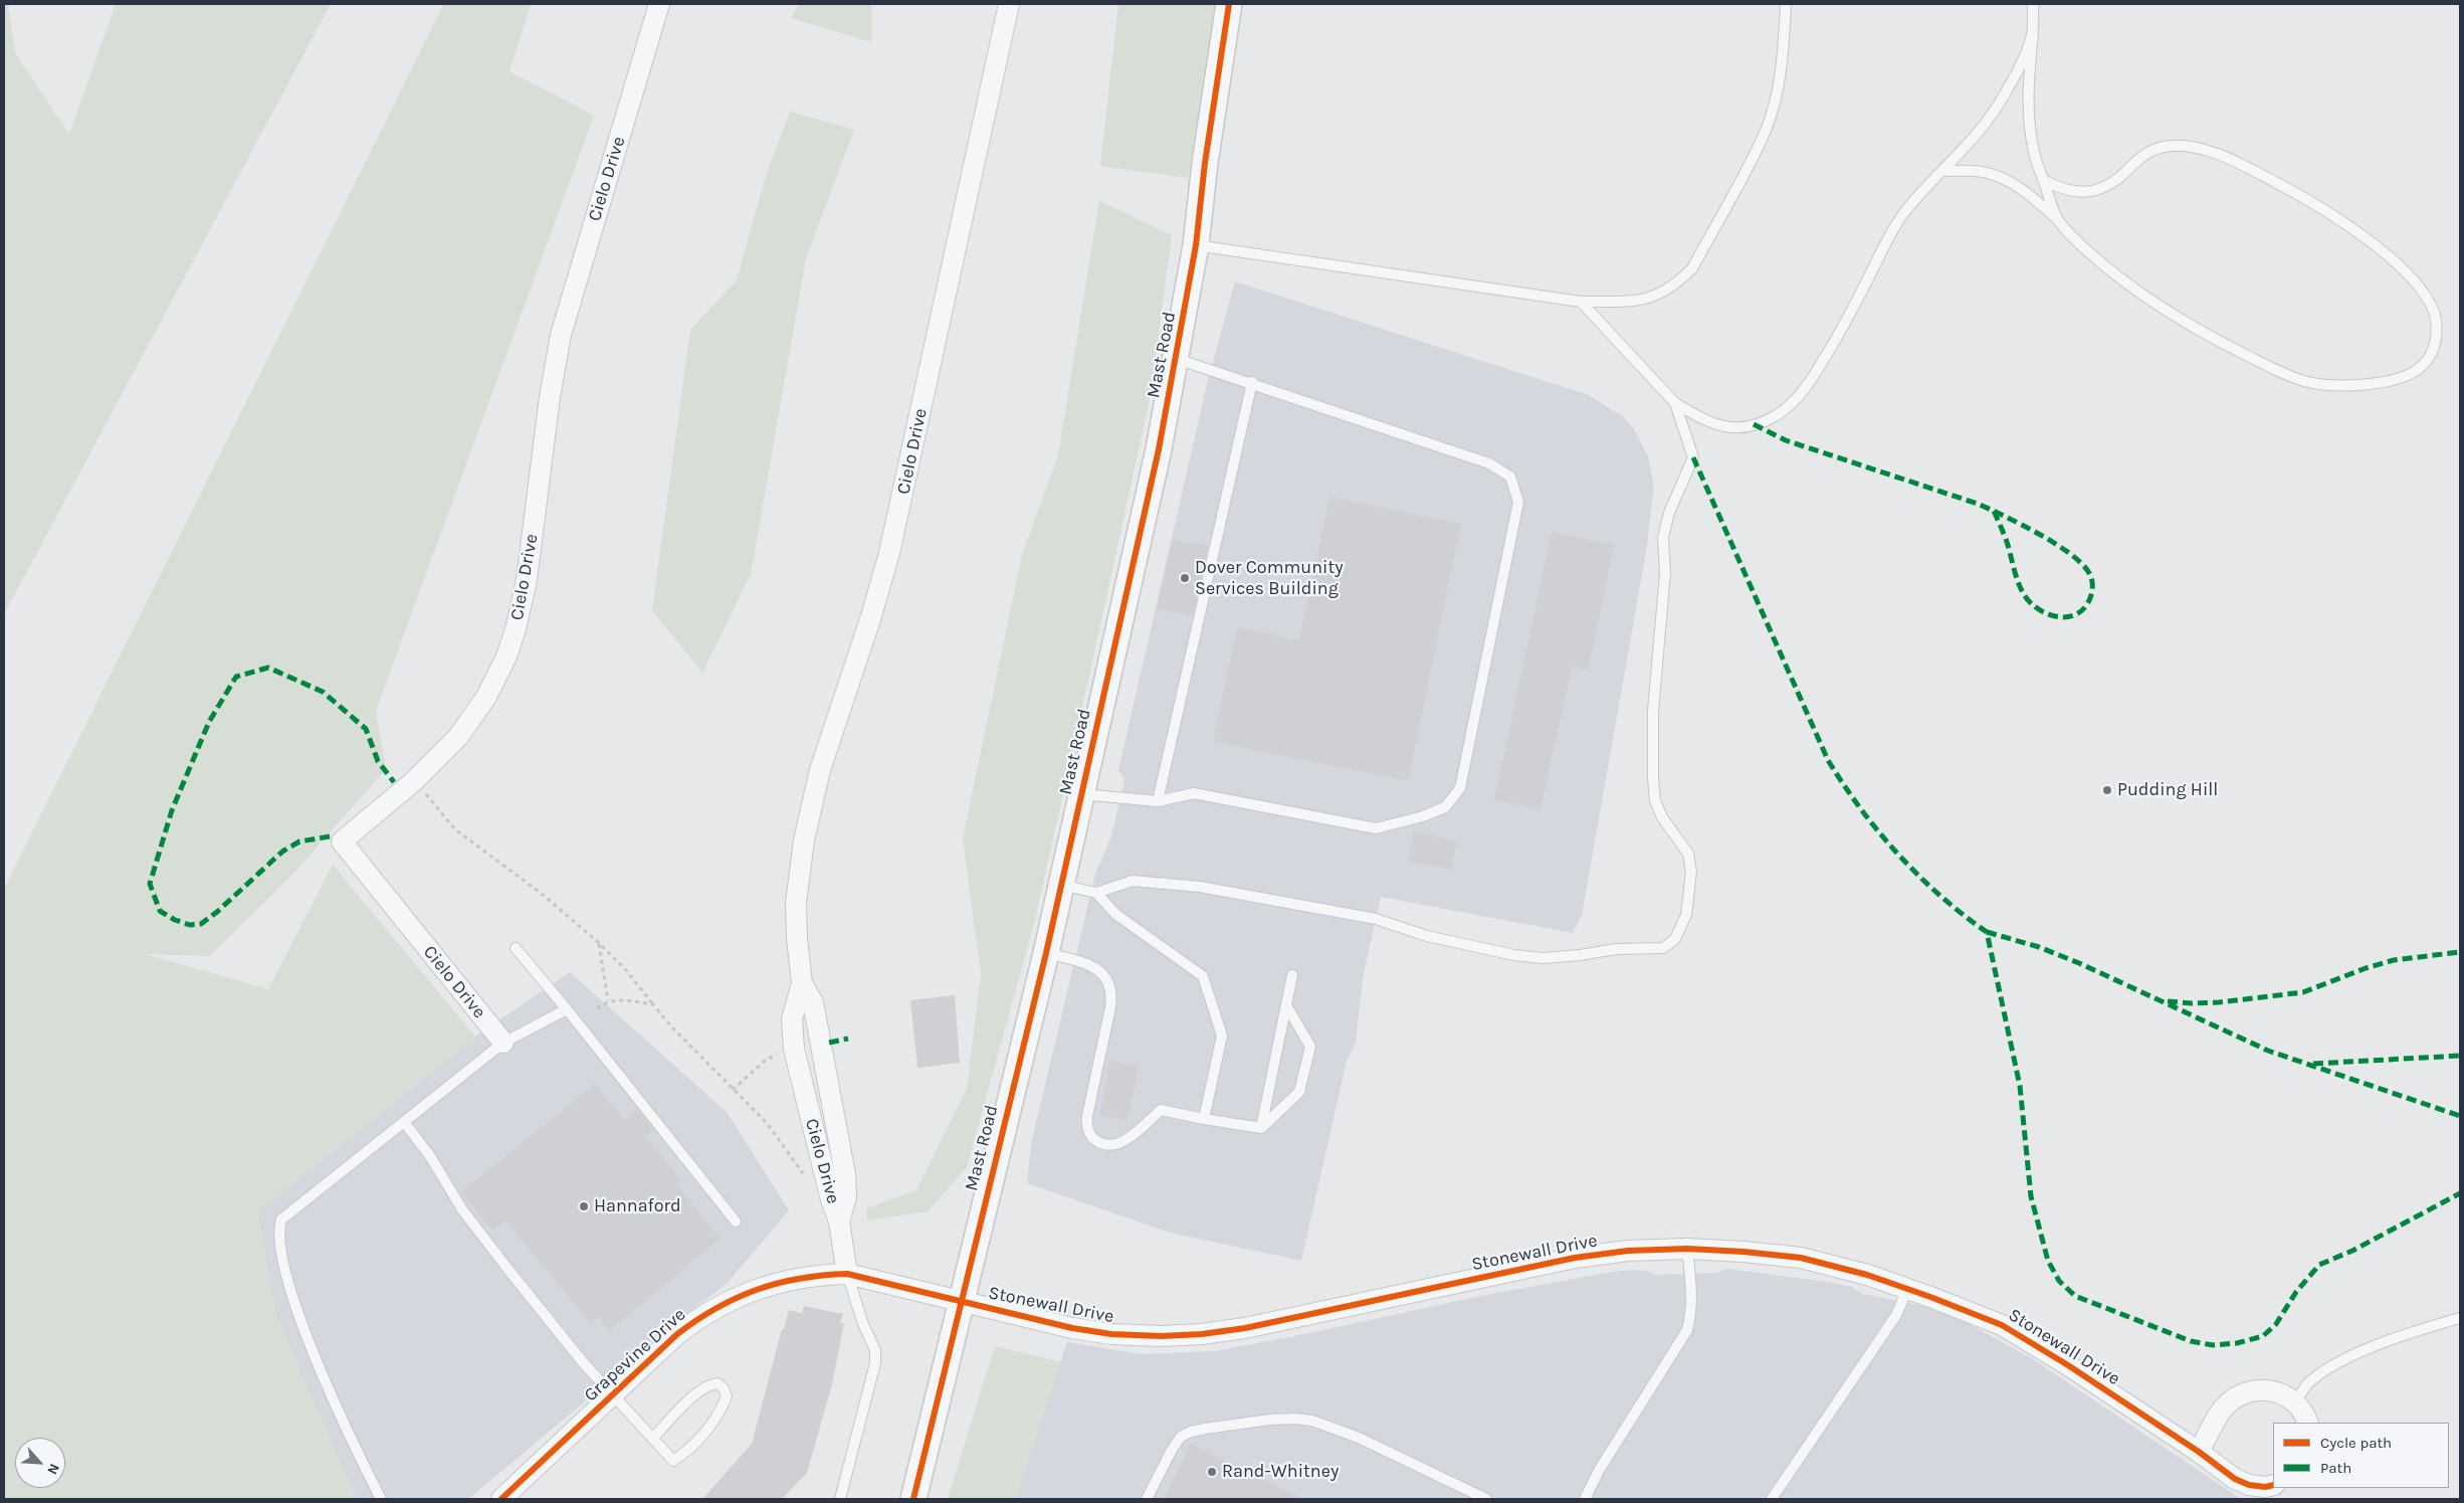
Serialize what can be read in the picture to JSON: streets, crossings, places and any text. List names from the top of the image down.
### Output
{
  "streets": {
    "street": [
      "Cielo Drive",
      "Mast Road",
      "Stonewall Drive",
      "Grapevine Drive"
    ]
  },
  "crossings": [
    ["Cielo Drive", "Grapevine Drive"],
    ["Mast Road", "Stonewall Drive"],
    ["Mast Road", "Grapevine Drive"],
    ["Stonewall Drive", "Grapevine Drive"]
  ],
  "places": [
    "Dover Community Services Building",
    "Pudding Hill",
    "Hannaford",
    "Rand-Whitney"
  ],
  "legend": ["Cycle path", "Path"],
  "north": "bottom right"
}
